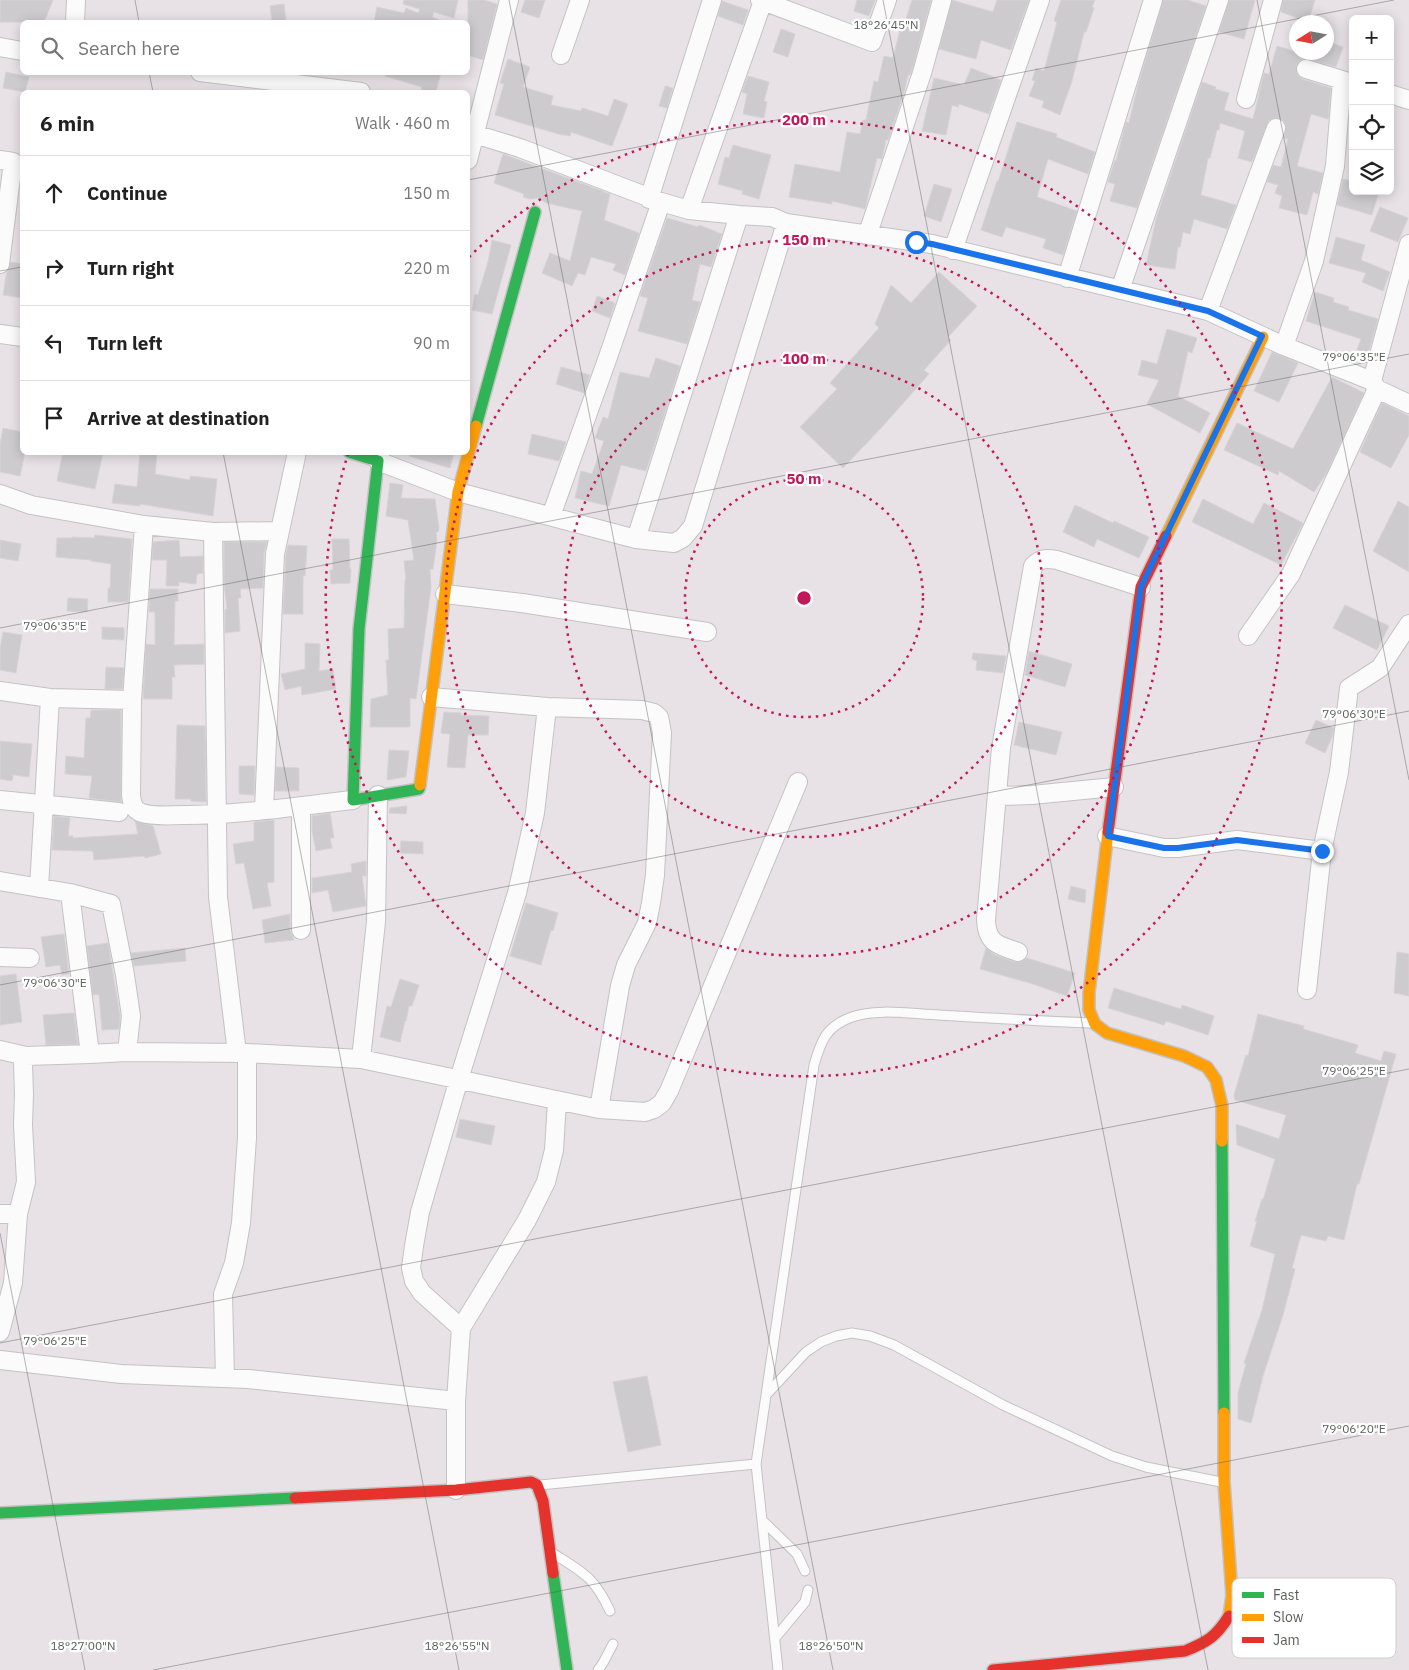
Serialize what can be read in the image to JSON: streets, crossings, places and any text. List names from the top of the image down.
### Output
{
  "legend": ["Fast", "Slow", "Jam"],
  "north": "left",
  "page": {
    "map_buttons": ["+", "−"],
    "search": "Search here",
    "heading": ["6 min", "Walk · 460 m"],
    "list": [
      ["Continue", "150 m"],
      ["Turn right", "220 m"],
      ["Turn left", "90 m"],
      "Arrive at destination"
    ]
  },
  "coordinates": [
    "18°26'45\"N",
    "79°06'35\"E",
    "79°06'30\"E",
    "79°06'25\"E",
    "79°06'20\"E",
    "18°27'00\"N",
    "18°26'55\"N",
    "18°26'50\"N"
  ],
  "rings": [
    "200 m",
    "150 m",
    "100 m",
    "50 m"
  ]
}
